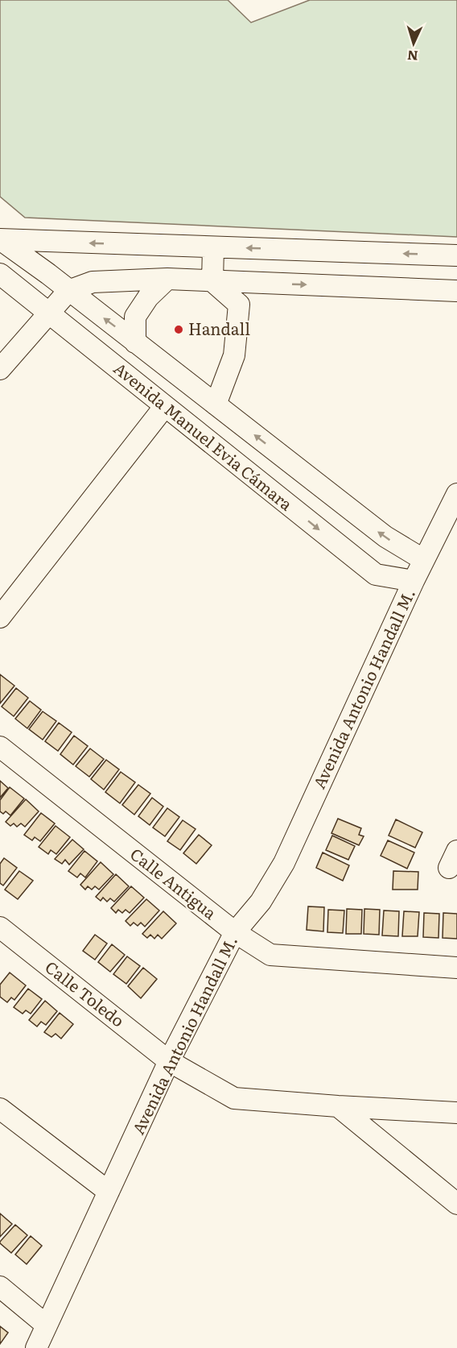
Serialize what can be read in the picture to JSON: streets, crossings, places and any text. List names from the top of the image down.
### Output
{
  "streets": {
    "street": [
      "Avenida Manuel Evia Cámara",
      "Avenida Antonio Handall M.",
      "Calle Antigua",
      "Calle Toledo"
    ]
  },
  "crossings": [
    ["Avenida Manuel Evia Cámara", "Avenida Antonio Handall M."],
    ["Avenida Antonio Handall M.", "Calle Antigua"],
    ["Avenida Antonio Handall M.", "Calle Toledo"]
  ],
  "places": ["Handall"],
  "north": "bottom"
}
